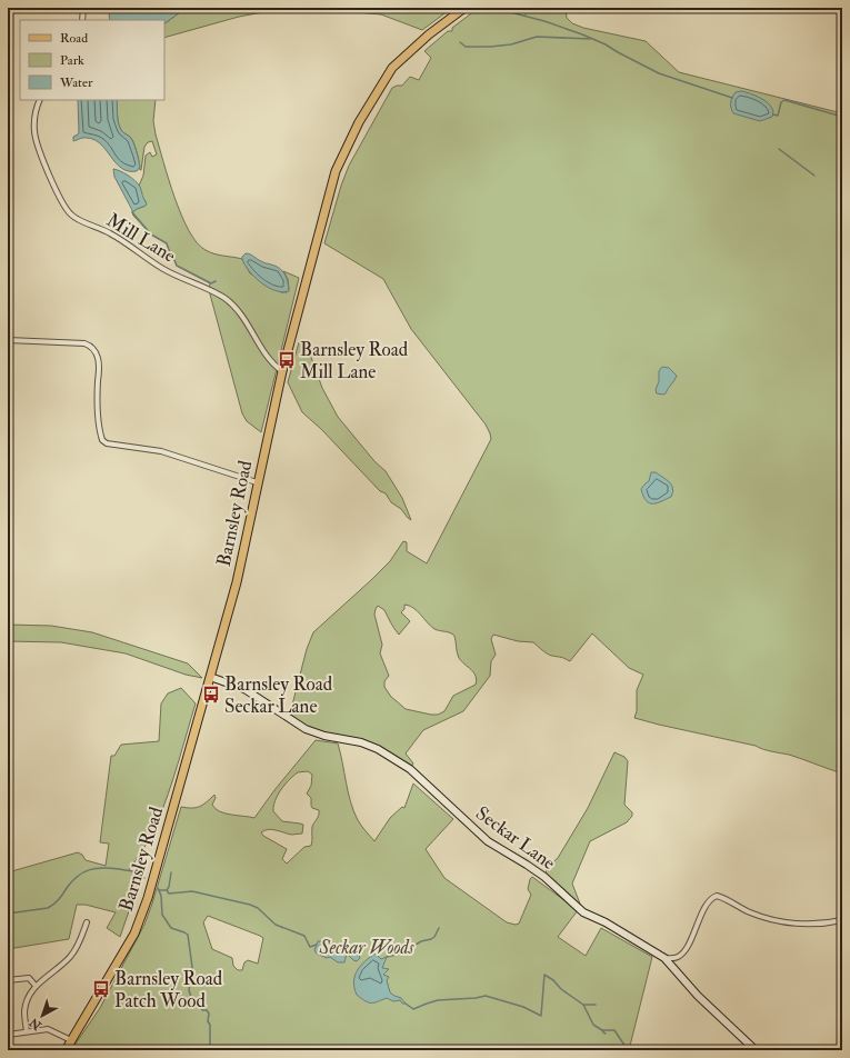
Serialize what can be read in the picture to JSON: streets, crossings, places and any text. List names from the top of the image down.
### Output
{
  "streets": {
    "main road": ["Barnsley Road"],
    "street": ["Mill Lane", "Seckar Lane"]
  },
  "crossings": [
    ["Mill Lane", "Barnsley Road"],
    ["Barnsley Road", "Seckar Lane"]
  ],
  "parks": ["Seckar Woods"],
  "places": {
    "bus stop": ["Barnsley Road Mill Lane", "Barnsley Road Seckar Lane", "Barnsley Road Patch Wood"]
  },
  "legend": ["Road", "Park", "Water"],
  "north": "bottom left"
}
